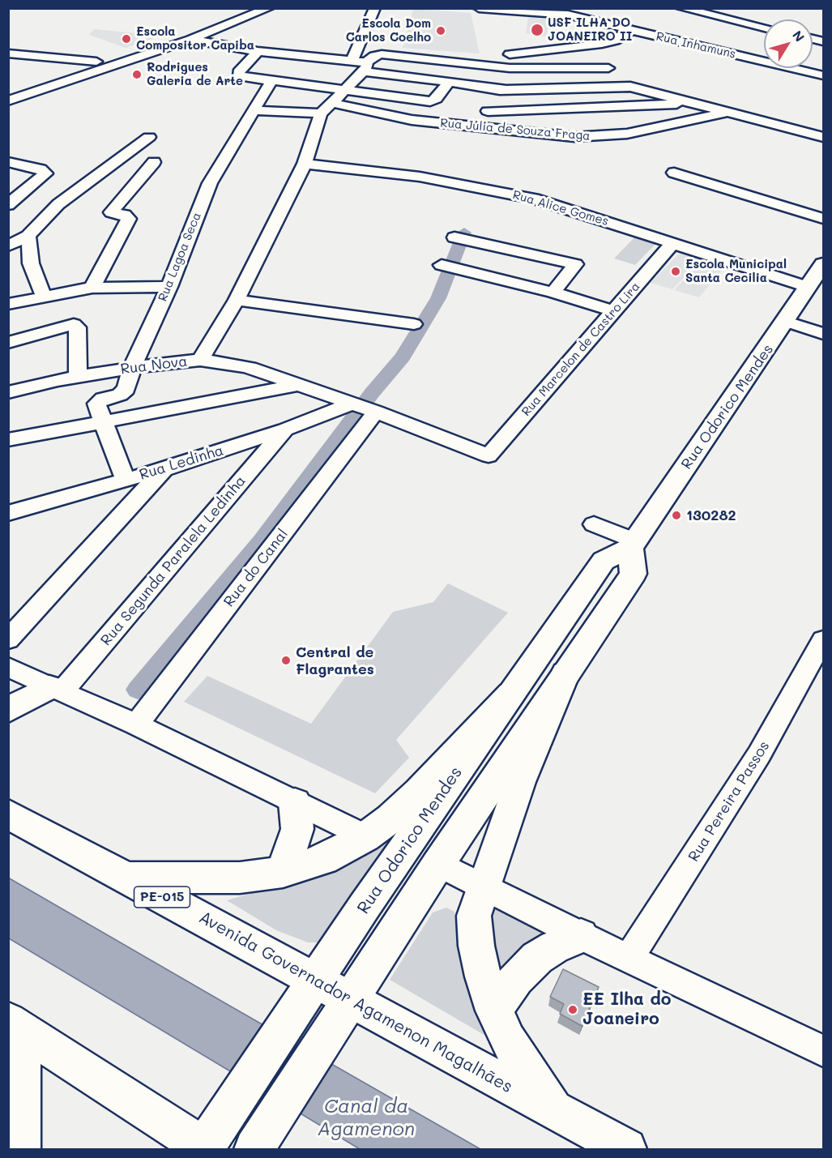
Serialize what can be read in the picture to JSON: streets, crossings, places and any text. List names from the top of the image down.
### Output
{
  "streets": {
    "main road": ["Rua Odorico Mendes", "PE-015", "Avenida Governador Agamenon Magalhães"],
    "street": [
      "Rua Inhamuns",
      "Rua Júlia de Souza Fraga",
      "Rua Alice Gomes",
      "Rua Lagoa Seca",
      "Rua Marcelon de Castro Lira",
      "Rua Nova",
      "Rua Ledinha",
      "Rua Segunda Paralela Ledinha",
      "Rua do Canal",
      "Rua Pereira Passos"
    ]
  },
  "crossings": [
    ["Rua Alice Gomes", "Rua Marcelon de Castro Lira"],
    ["Rua Alice Gomes", "Rua Odorico Mendes"],
    ["Rua Lagoa Seca", "Rua Nova"],
    ["Rua Marcelon de Castro Lira", "Rua Nova"],
    ["Rua Nova", "Rua Ledinha"],
    ["Rua Nova", "Rua do Canal"],
    ["Rua Odorico Mendes", "Avenida Governador Agamenon Magalhães"],
    ["Rua Ledinha", "Rua Segunda Paralela Ledinha"],
    ["Rua Ledinha", "Rua do Canal"]
  ],
  "water": ["Canal da Agamenon"],
  "places": [
    "USF ILHA DO JOANEIRO II",
    "Escola Dom Carlos Coelho",
    "Escola Compositor Capiba",
    "Rodrigues Galeria de Arte",
    "Escola Municipal Santa Cecilia",
    "130282",
    "Central de Flagrantes",
    "EE Ilha do Joaneiro"
  ],
  "north": "top right"
}
